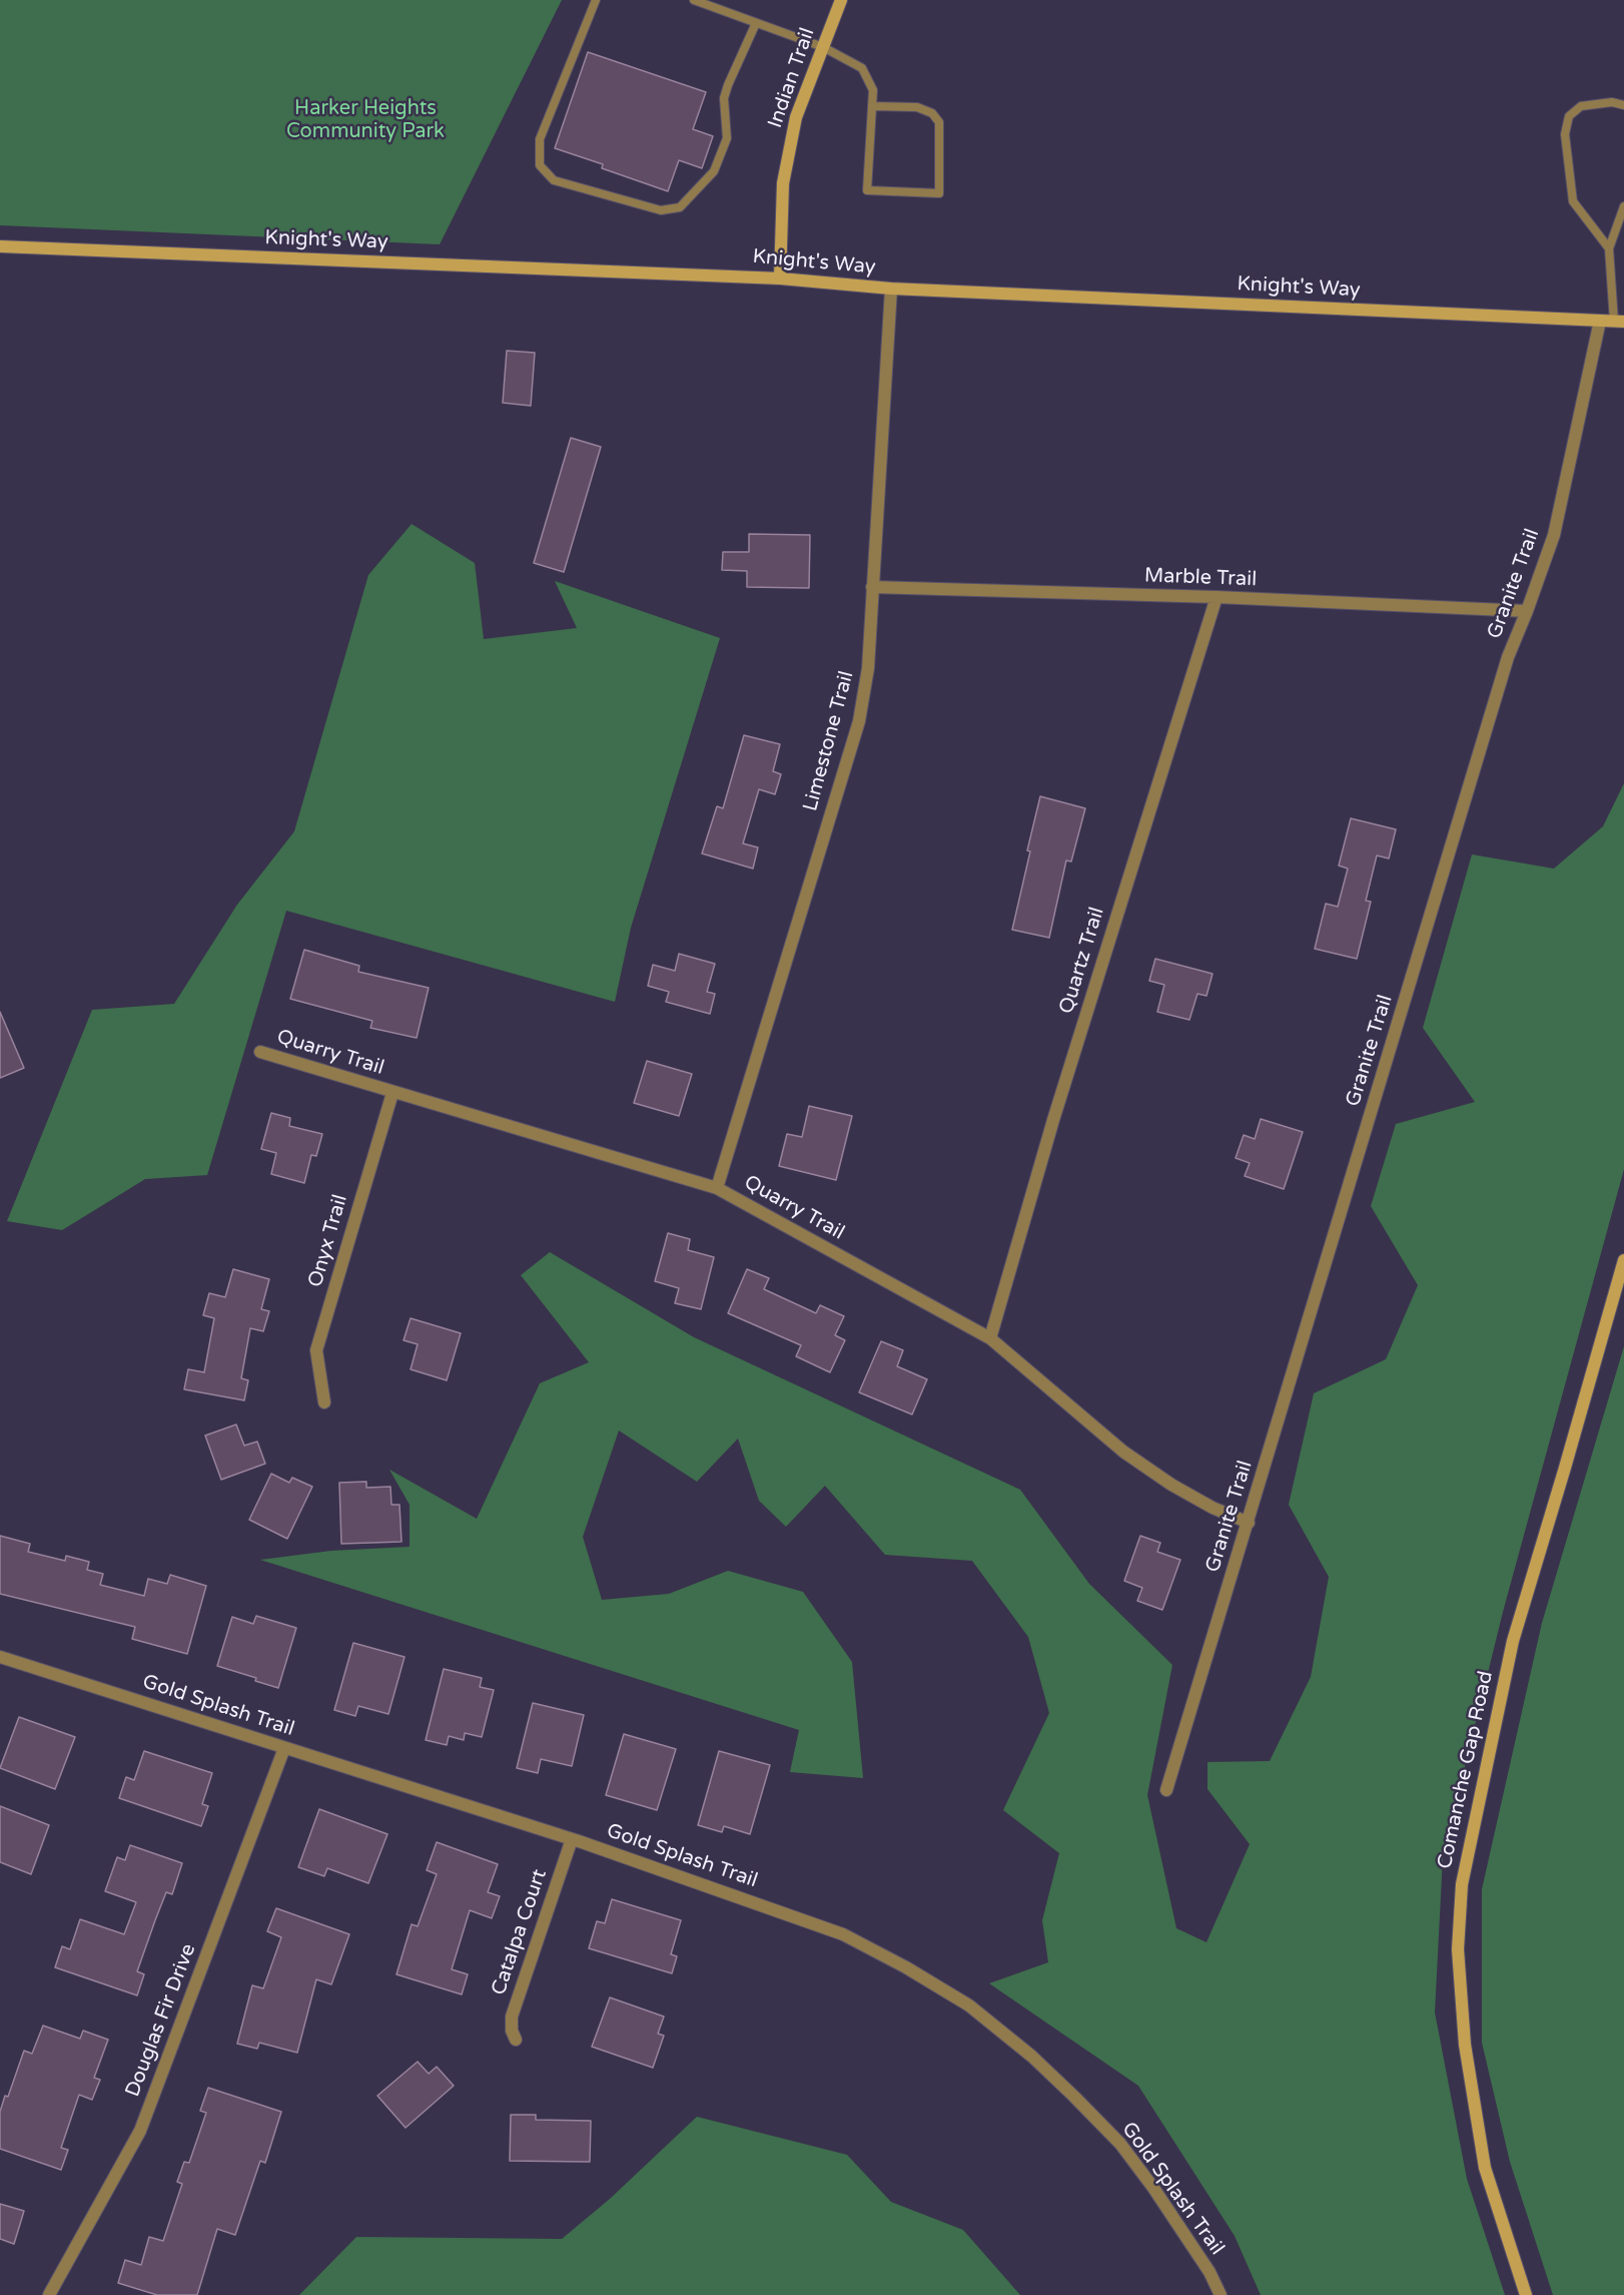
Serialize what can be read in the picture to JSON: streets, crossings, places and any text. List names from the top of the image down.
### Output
{
  "streets": {
    "main road": ["Indian Trail", "Knight's Way", "Comanche Gap Road"],
    "street": [
      "Marble Trail",
      "Granite Trail",
      "Limestone Trail",
      "Quartz Trail",
      "Quarry Trail",
      "Onyx Trail",
      "Gold Splash Trail",
      "Catalpa Court",
      "Douglas Fir Drive"
    ]
  },
  "crossings": [
    ["Indian Trail", "Knight's Way"],
    ["Knight's Way", "Granite Trail"],
    ["Knight's Way", "Limestone Trail"],
    ["Marble Trail", "Granite Trail"],
    ["Marble Trail", "Limestone Trail"],
    ["Marble Trail", "Quartz Trail"],
    ["Granite Trail", "Quarry Trail"],
    ["Limestone Trail", "Quarry Trail"],
    ["Quartz Trail", "Quarry Trail"],
    ["Quarry Trail", "Onyx Trail"],
    ["Gold Splash Trail", "Catalpa Court"],
    ["Gold Splash Trail", "Douglas Fir Drive"]
  ],
  "parks": ["Harker Heights Community Park"]
}
